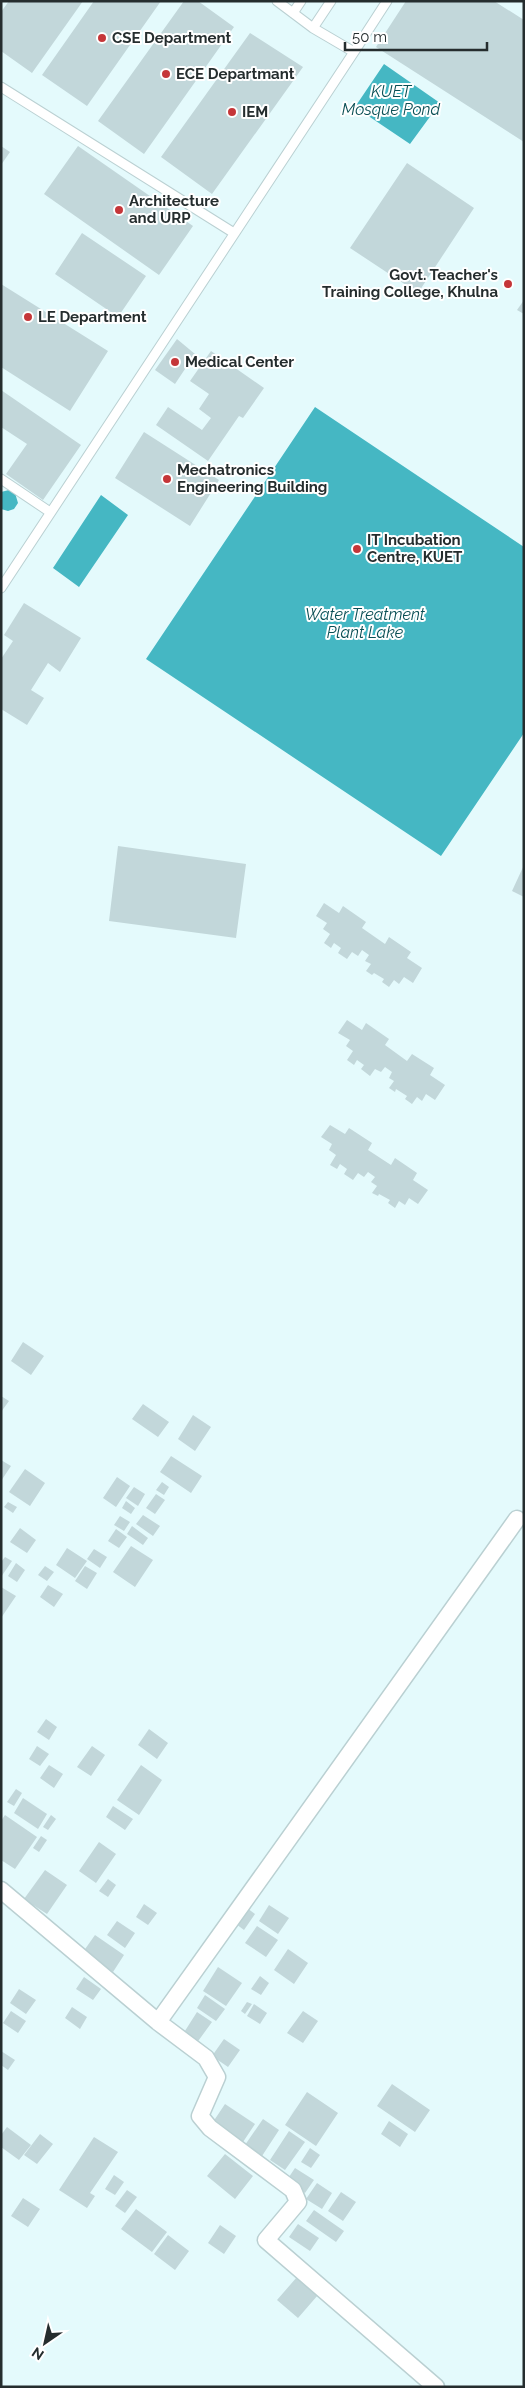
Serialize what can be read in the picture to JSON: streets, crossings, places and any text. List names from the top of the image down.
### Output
{
  "water": ["KUET Mosque Pond", "Water Treatment Plant Lake"],
  "places": [
    "CSE Department",
    "ECE Departmant",
    "IEM",
    "Architecture and URP",
    "Govt. Teacher's Training College, Khulna",
    "LE Department",
    "Medical Center",
    "Mechatronics Engineering Building",
    "IT Incubation Centre, KUET"
  ],
  "scale_bar": "50 m",
  "north": "bottom left"
}
